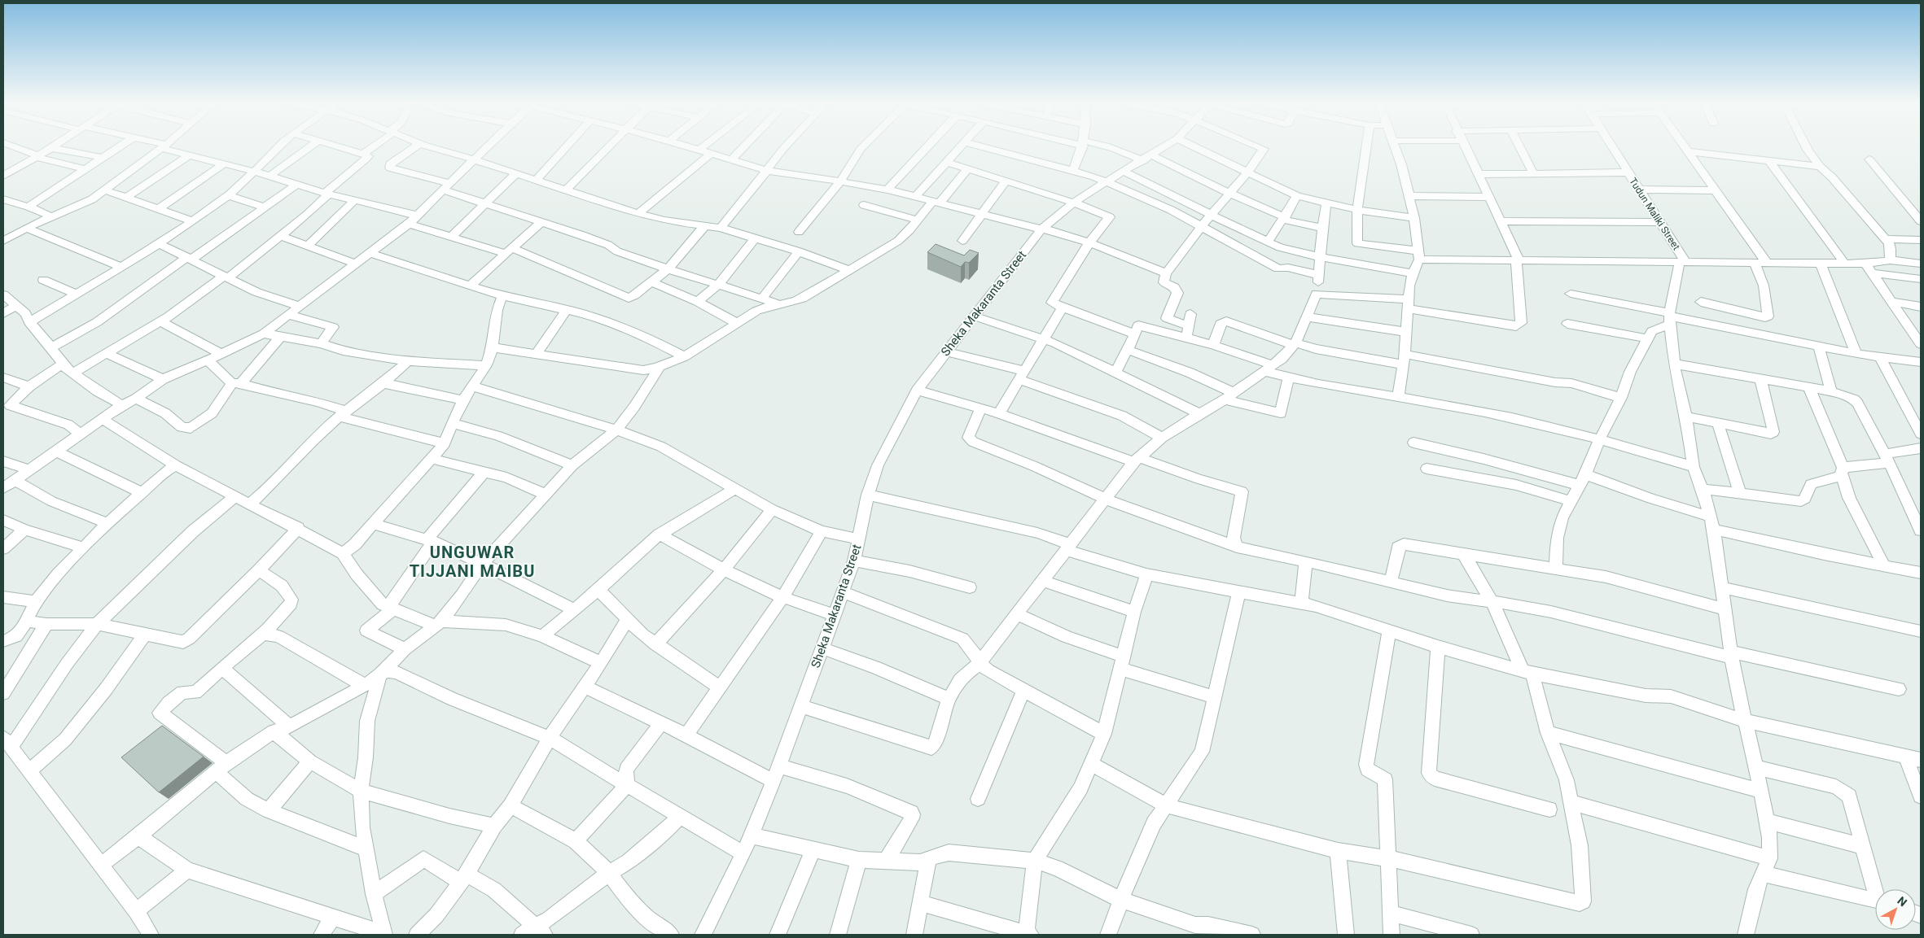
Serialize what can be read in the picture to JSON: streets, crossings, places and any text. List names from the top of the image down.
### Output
{
  "streets": {
    "street": ["Tudun Maliki Street", "Sheka Makaranta Street"]
  },
  "districts": ["UNGUWAR TIJJANI MAIBU"],
  "north": "top right"
}
